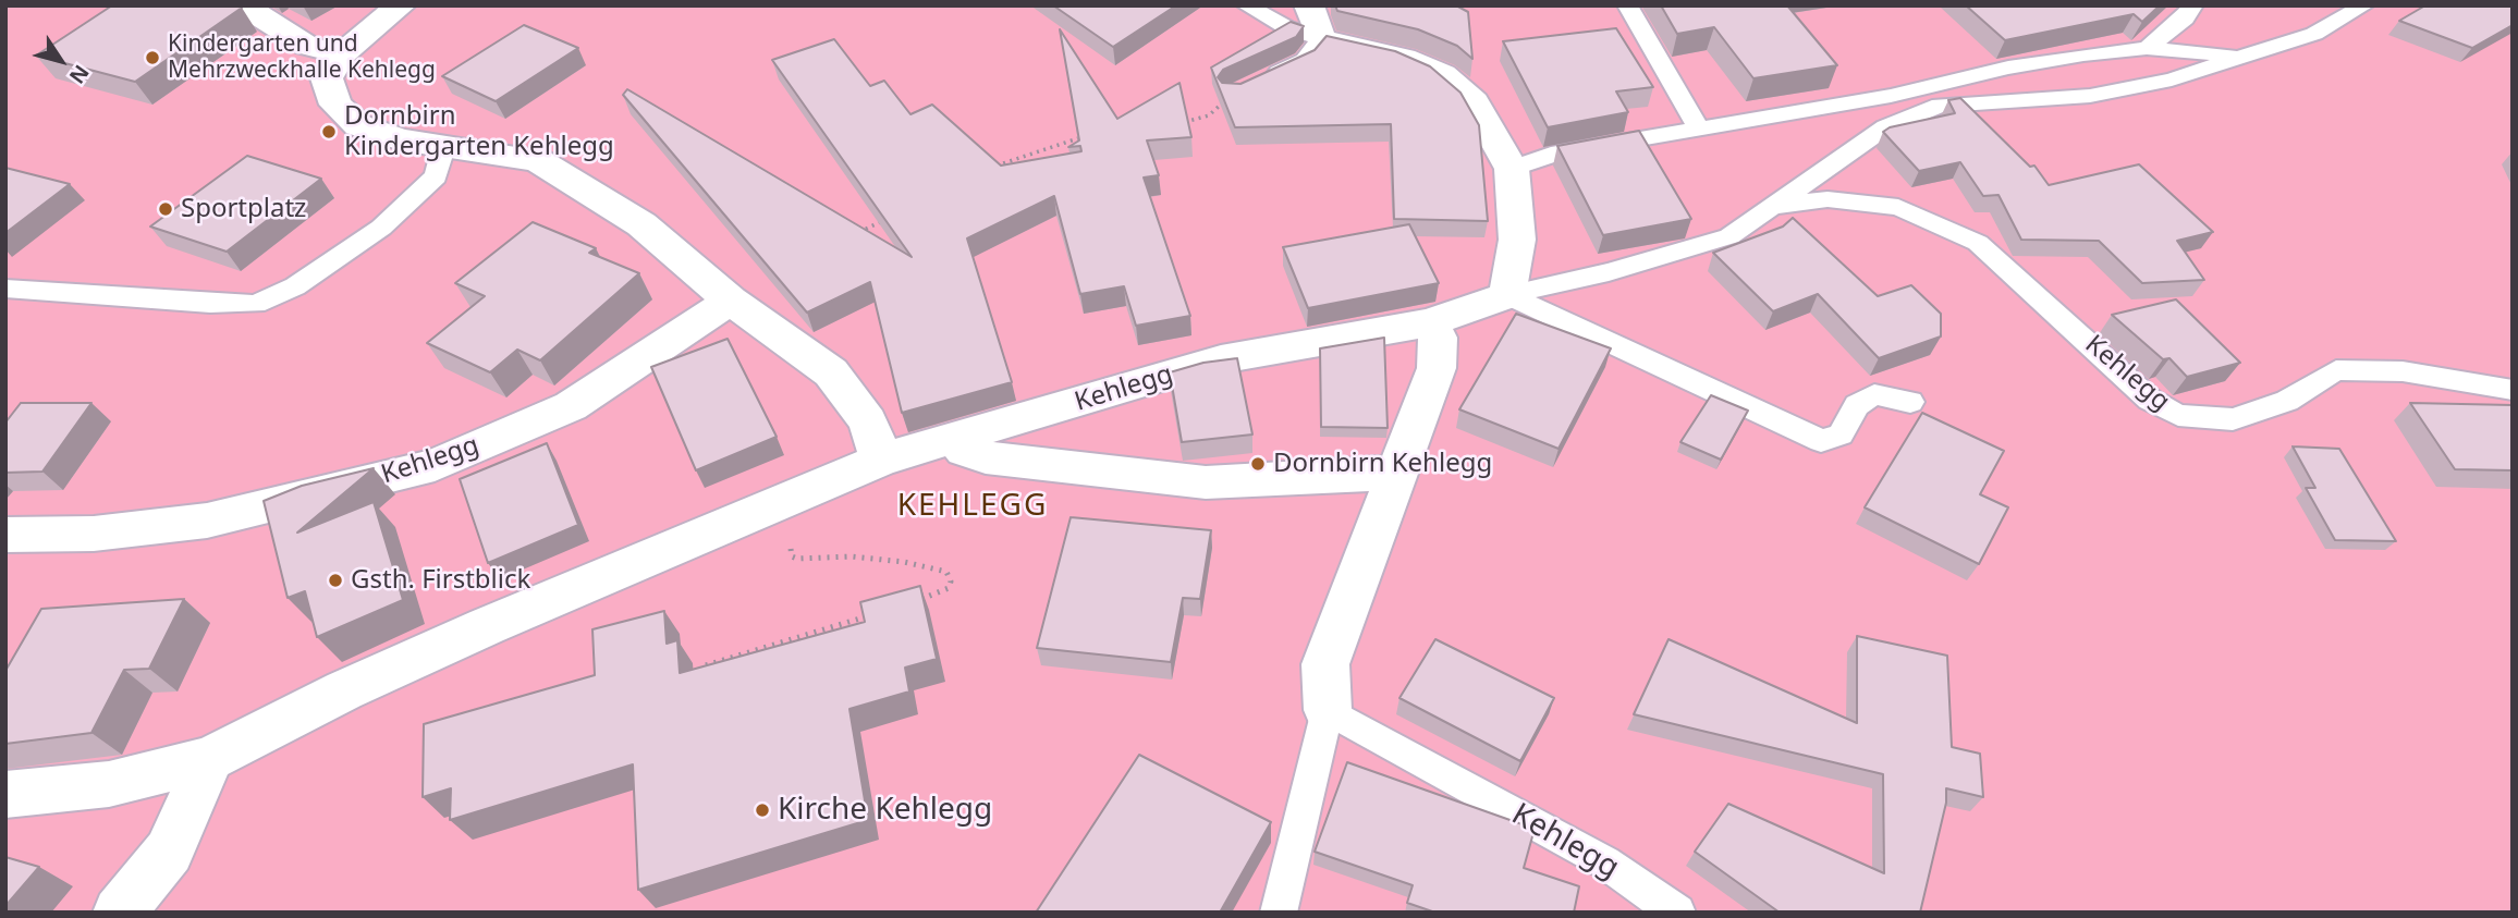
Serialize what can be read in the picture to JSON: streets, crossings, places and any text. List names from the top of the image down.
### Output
{
  "streets": {
    "street": ["Kehlegg"]
  },
  "districts": ["KEHLEGG"],
  "places": [
    "Kindergarten und Mehrzweckhalle Kehlegg",
    "Dornbirn Kindergarten Kehlegg",
    "Sportplatz",
    "Dornbirn Kehlegg",
    "Gsth. Firstblick",
    "Kirche Kehlegg"
  ],
  "north": "bottom right"
}
